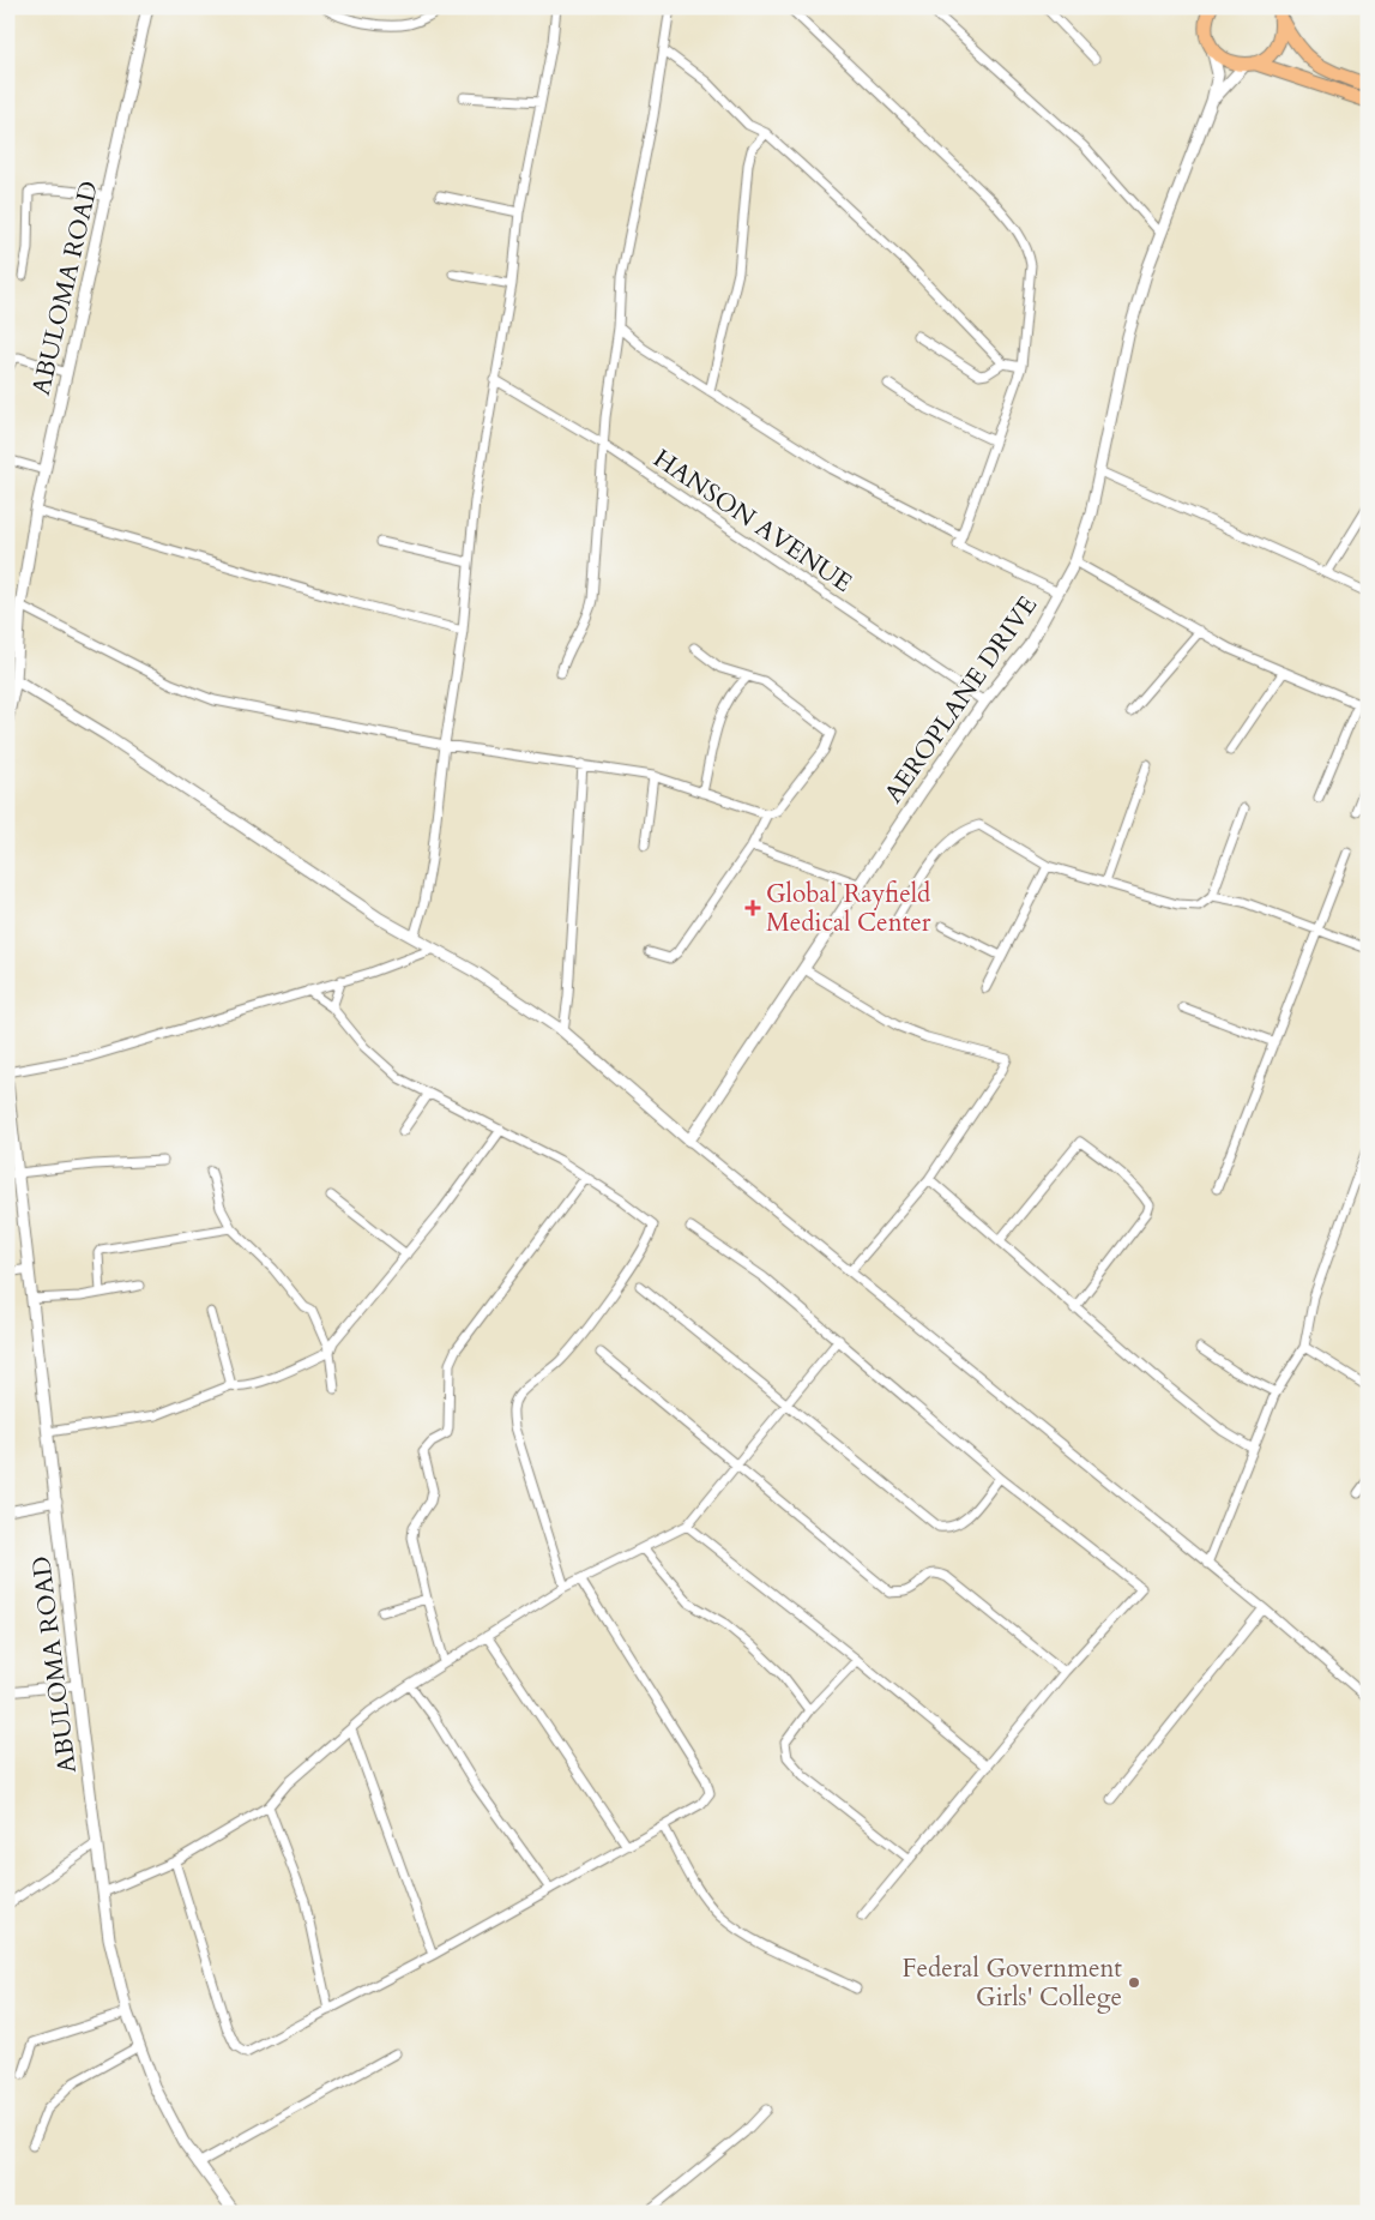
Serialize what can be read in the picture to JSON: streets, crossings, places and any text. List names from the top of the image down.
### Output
{
  "streets": {
    "street": ["ABULOMA ROAD", "HANSON AVENUE", "AEROPLANE DRIVE"]
  },
  "crossings": [
    ["HANSON AVENUE", "AEROPLANE DRIVE"]
  ],
  "places": {
    "health": ["Global Rayfield Medical Center"],
    "other": ["Federal Government Girls' College"]
  }
}
